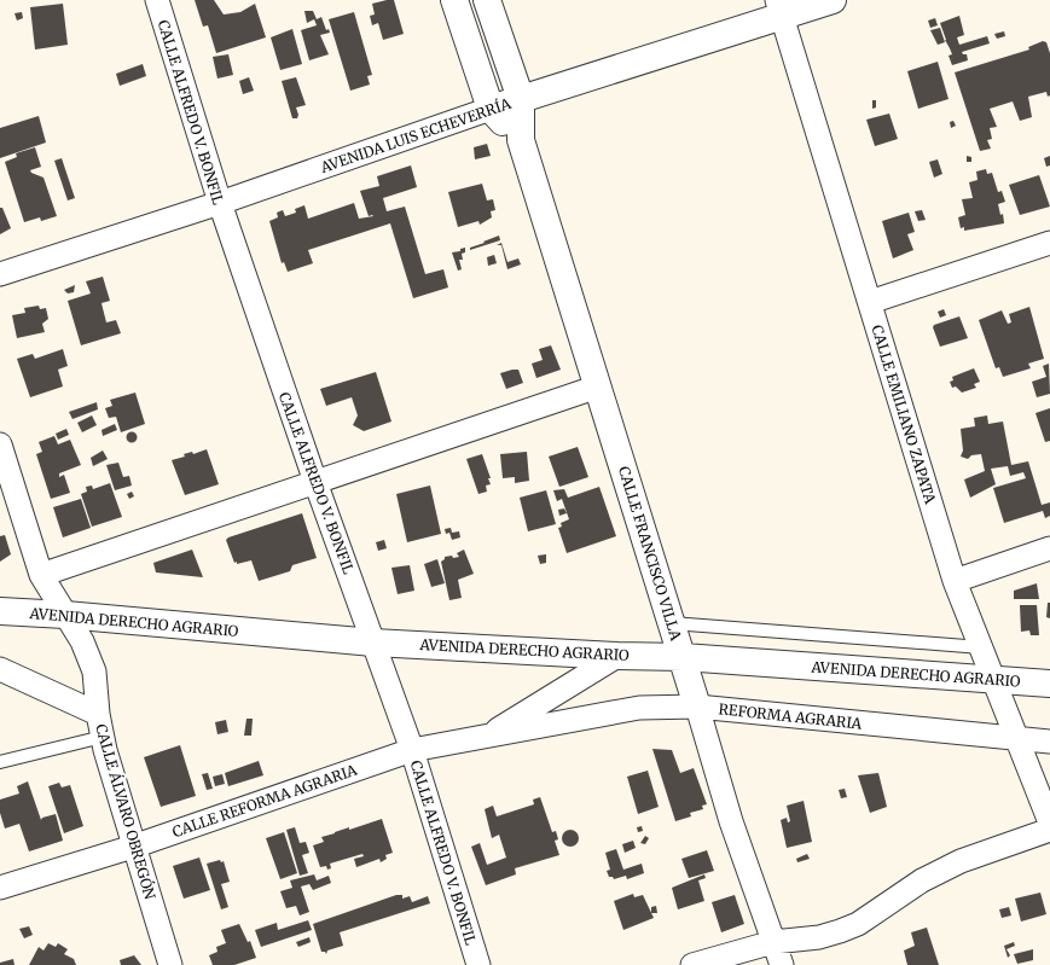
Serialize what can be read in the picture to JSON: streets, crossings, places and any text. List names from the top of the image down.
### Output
{
  "streets": {
    "street": [
      "CALLE ALFREDO V. BONFIL",
      "AVENIDA LUIS ECHEVERRÍA",
      "CALLE EMILIANO ZAPATA",
      "CALLE FRANCISCO VILLA",
      "AVENIDA DERECHO AGRARIO",
      "REFORMA AGRARIA",
      "CALLE REFORMA AGRARIA",
      "CALLE ÁLVARO OBREGÓN"
    ]
  },
  "crossings": [
    ["CALLE ALFREDO V. BONFIL", "AVENIDA LUIS ECHEVERRÍA"],
    ["CALLE ALFREDO V. BONFIL", "AVENIDA DERECHO AGRARIO"],
    ["CALLE ALFREDO V. BONFIL", "CALLE REFORMA AGRARIA"],
    ["AVENIDA LUIS ECHEVERRÍA", "CALLE EMILIANO ZAPATA"],
    ["AVENIDA LUIS ECHEVERRÍA", "CALLE FRANCISCO VILLA"],
    ["CALLE EMILIANO ZAPATA", "AVENIDA DERECHO AGRARIO"],
    ["CALLE EMILIANO ZAPATA", "REFORMA AGRARIA"],
    ["CALLE FRANCISCO VILLA", "AVENIDA DERECHO AGRARIO"],
    ["CALLE FRANCISCO VILLA", "REFORMA AGRARIA"],
    ["AVENIDA DERECHO AGRARIO", "CALLE ÁLVARO OBREGÓN"],
    ["REFORMA AGRARIA", "CALLE REFORMA AGRARIA"],
    ["CALLE REFORMA AGRARIA", "CALLE ÁLVARO OBREGÓN"]
  ]
}
